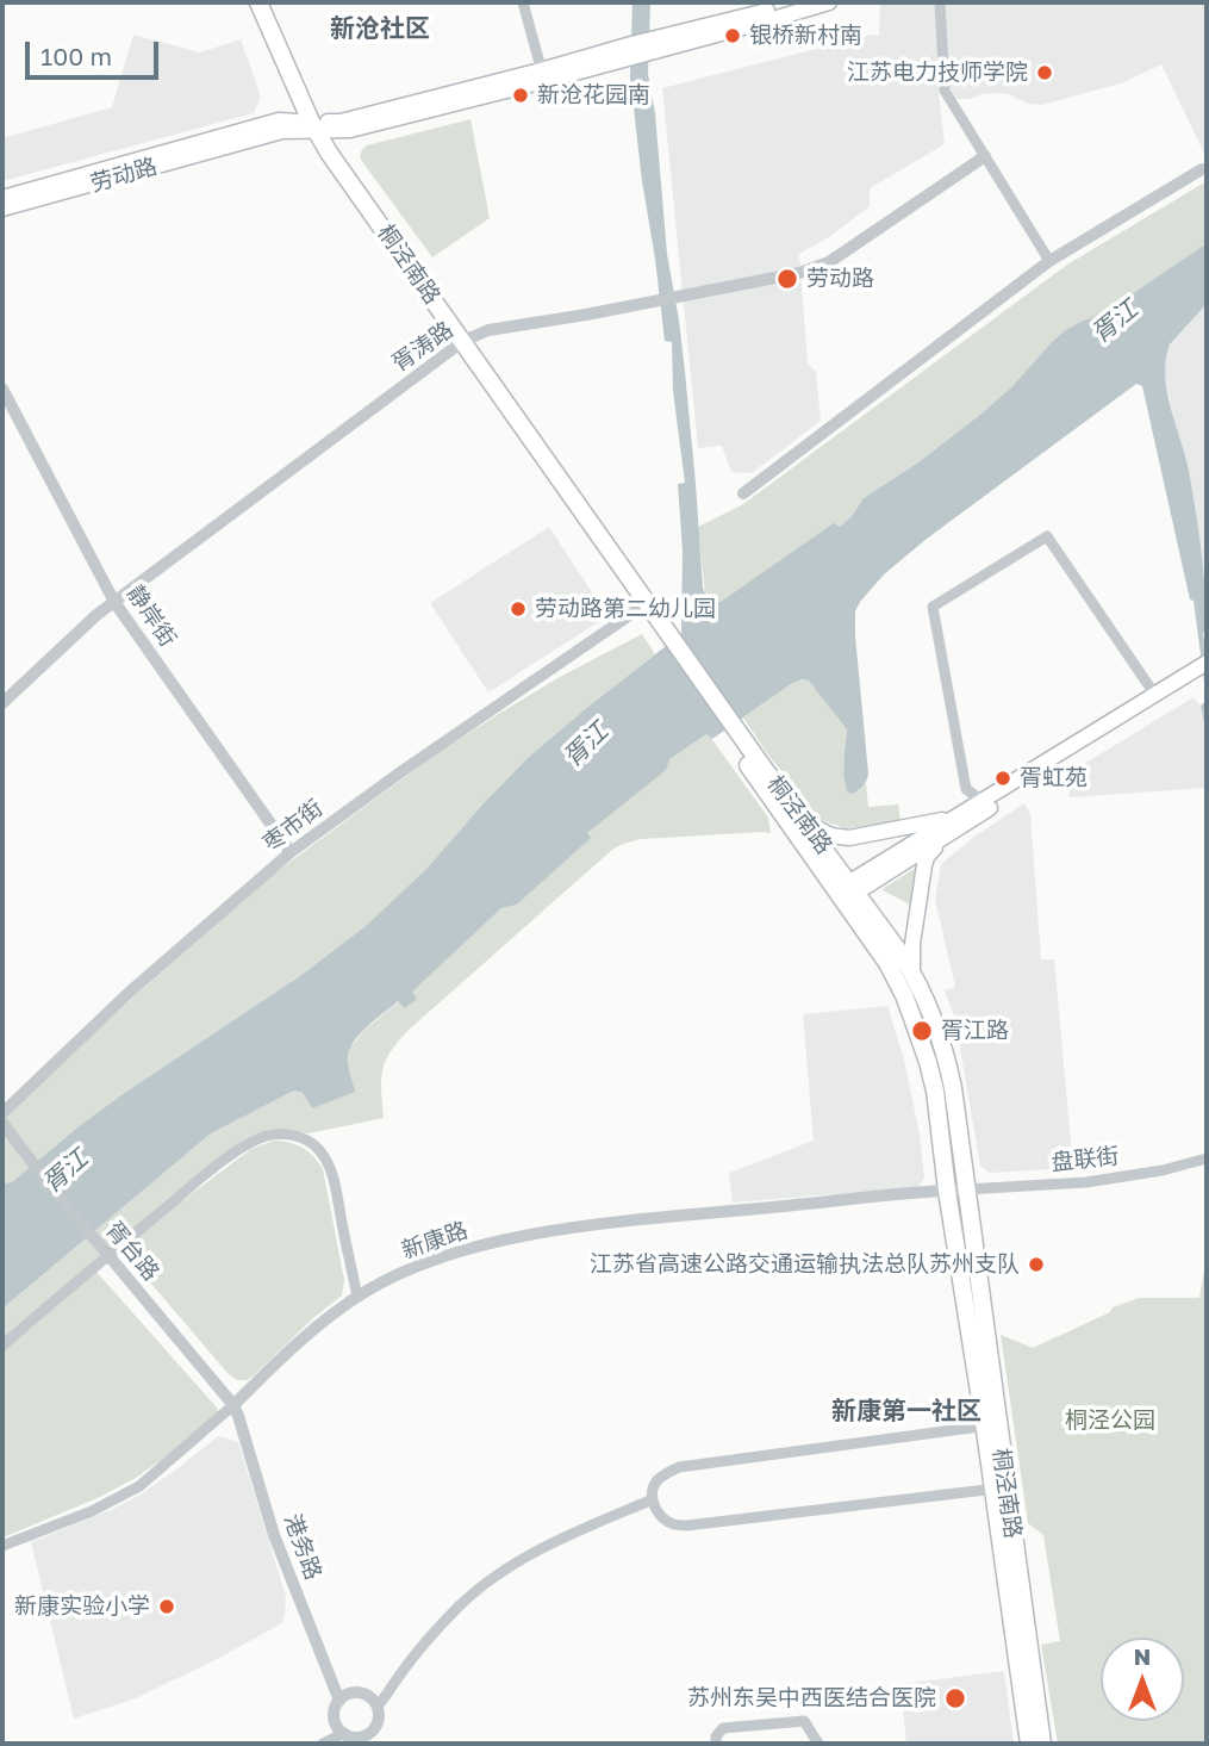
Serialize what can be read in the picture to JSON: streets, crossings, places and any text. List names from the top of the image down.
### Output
{
  "streets": {
    "main road": ["劳动路", "桐泾南路"],
    "street": [
      "胥涛路",
      "静岸街",
      "枣市街",
      "盘联街",
      "新康路",
      "胥台路",
      "港务路"
    ]
  },
  "crossings": [
    ["劳动路", "桐泾南路"],
    ["桐泾南路", "胥涛路"],
    ["桐泾南路", "枣市街"],
    ["桐泾南路", "盘联街"],
    ["桐泾南路", "新康路"],
    ["胥涛路", "静岸街"],
    ["静岸街", "枣市街"],
    ["盘联街", "新康路"],
    ["新康路", "胥台路"],
    ["新康路", "港务路"],
    ["胥台路", "港务路"]
  ],
  "districts": ["新沧社区", "新康第一社区"],
  "water": ["胥江"],
  "parks": ["桐泾公园"],
  "places": [
    "银桥新村南",
    "江苏电力技师学院",
    "新沧花园南",
    "劳动路",
    "劳动路第二幼儿园",
    "胥虹苑",
    "胥江路",
    "江苏省高速公路交通运输执法总队苏州支队",
    "新康实验小学",
    "苏州东吴中西医结合医院"
  ],
  "scale_bar": "100 m",
  "north": "top"
}
